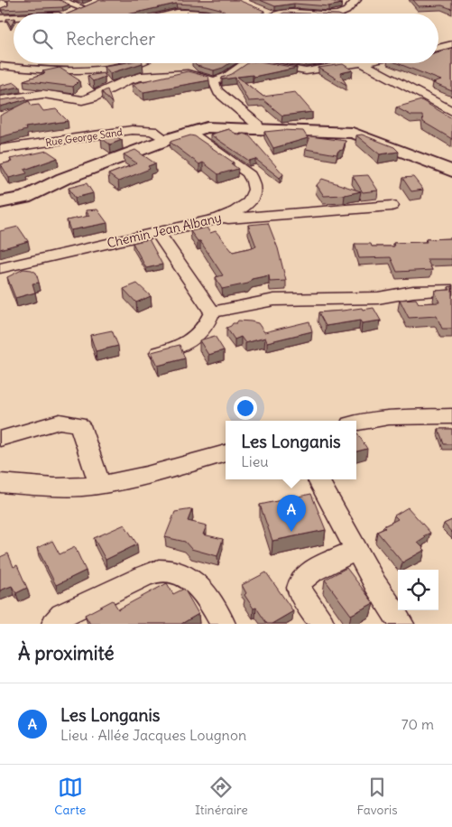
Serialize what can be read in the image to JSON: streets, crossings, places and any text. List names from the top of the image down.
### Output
{
  "streets": {
    "street": ["Rue George Sand", "Chemin Jean Albany"]
  },
  "page": {
    "search": "Rechercher",
    "popup": ["Les Longanis", "Lieu"],
    "pins": "A",
    "heading": "À proximité",
    "list": [
      {
        "mark": "A",
        "name": "Les Longanis",
        "note": "Lieu · Allée Jacques Lougnon",
        "value": "70 m"
      }
    ],
    "nav": ["Carte", "Itinéraire", "Favoris"]
  }
}
